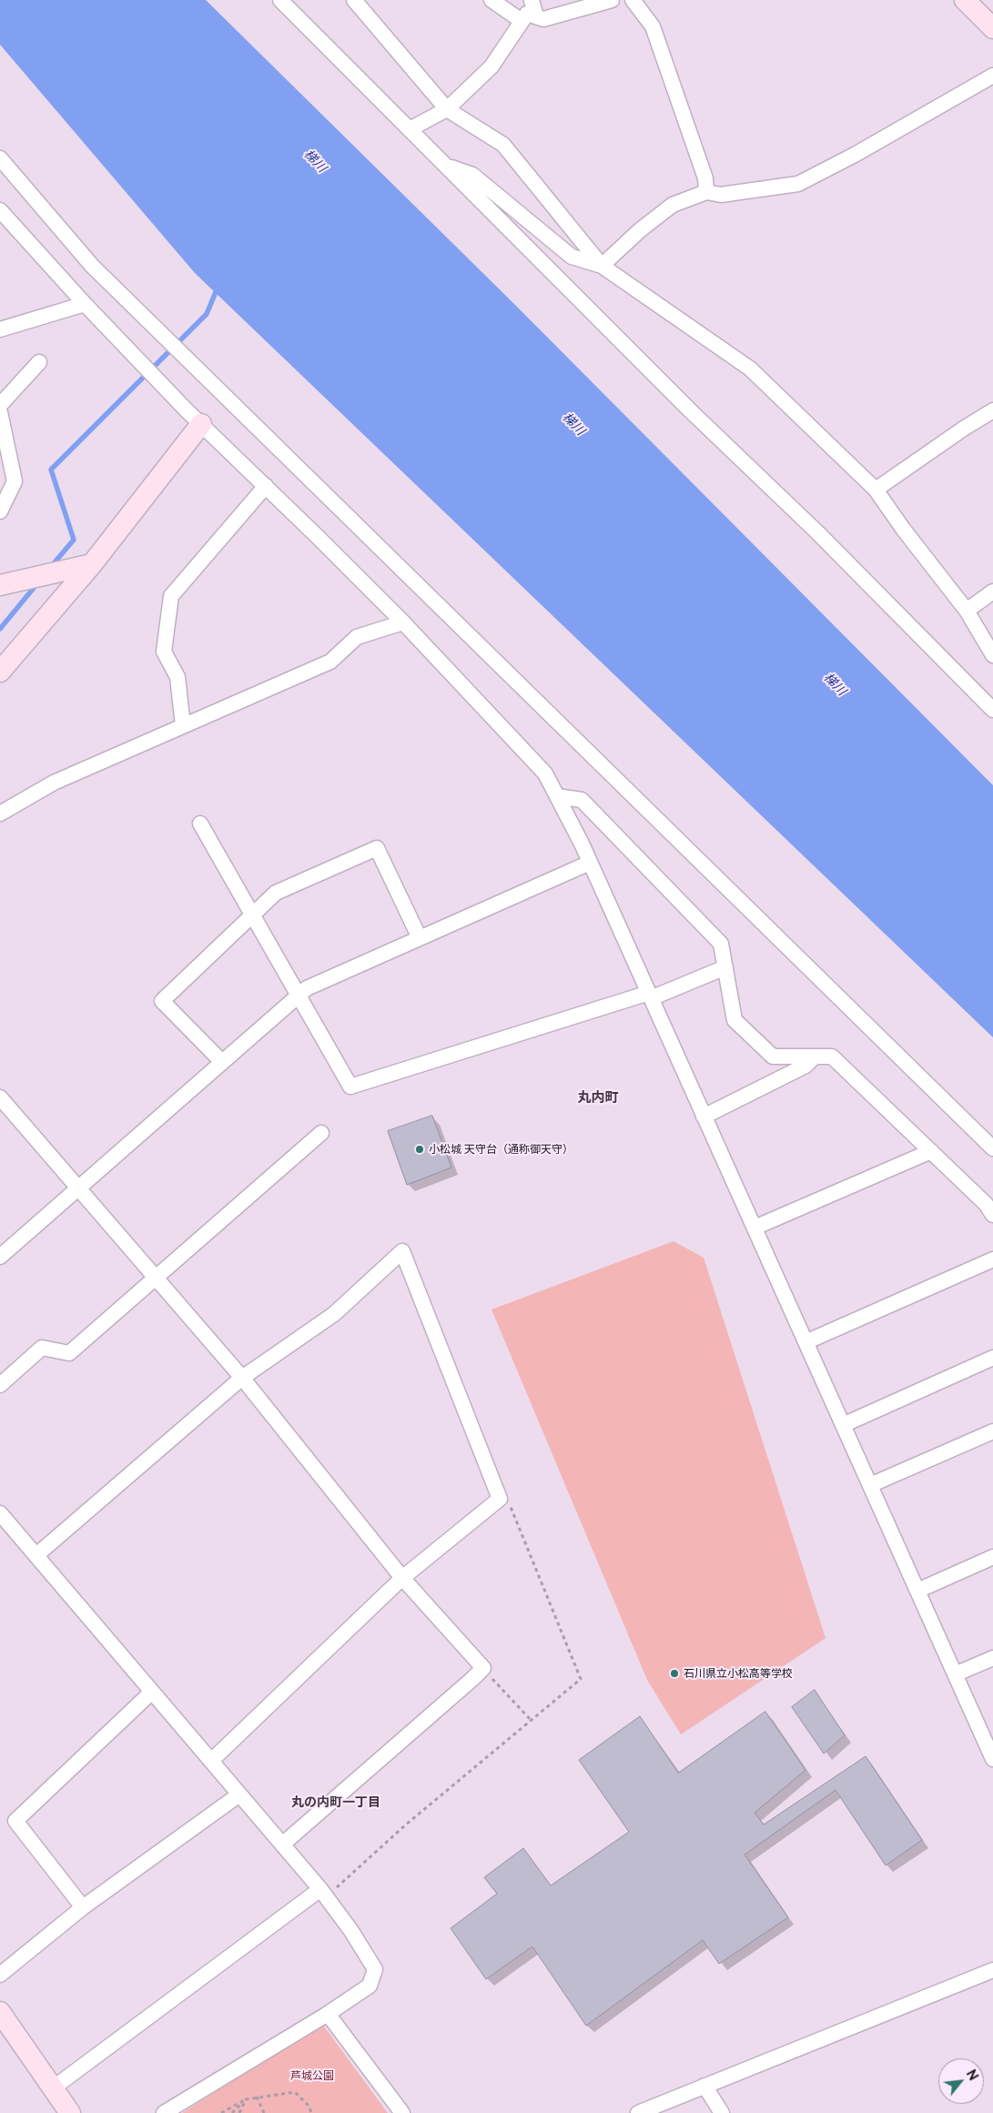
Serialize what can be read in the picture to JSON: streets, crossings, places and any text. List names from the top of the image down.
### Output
{
  "districts": ["丸内町", "丸の内町一丁目"],
  "water": ["梯川"],
  "parks": ["芦城公園"],
  "places": ["小松城 天守台（通称御天守）", "石川県立小松高等学校"],
  "north": "top right"
}
